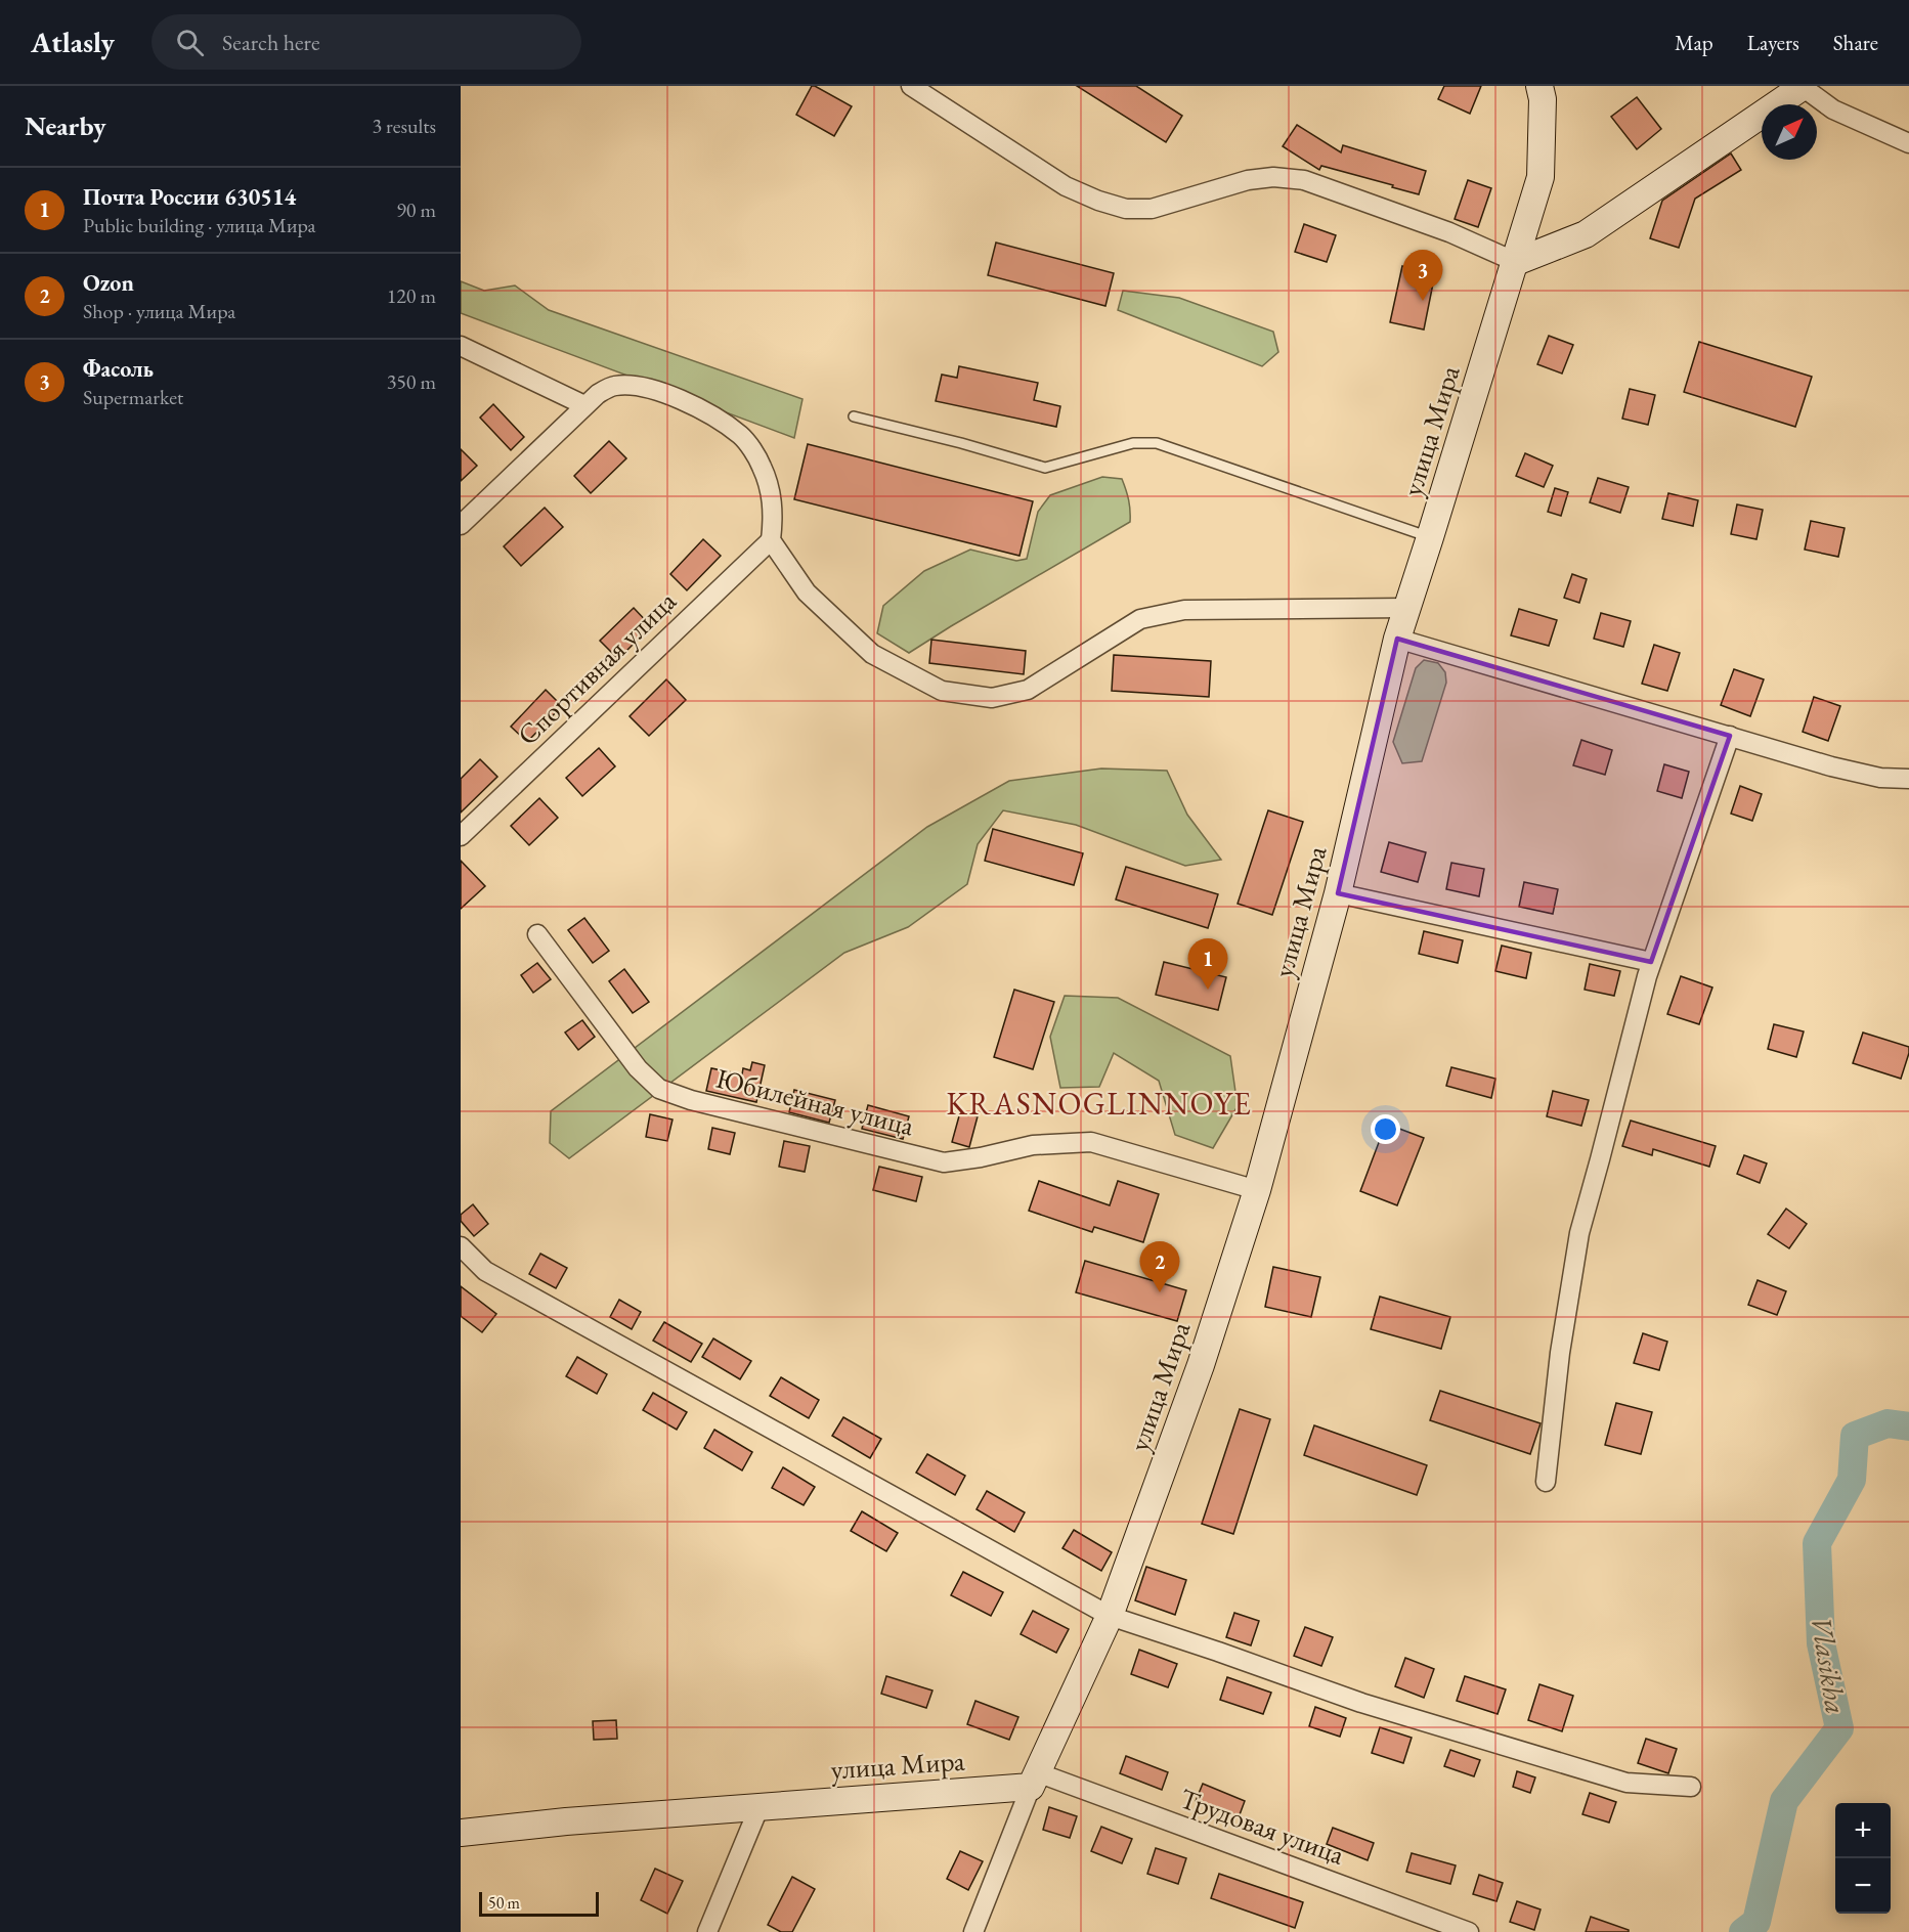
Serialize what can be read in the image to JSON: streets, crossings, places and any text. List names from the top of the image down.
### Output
{
  "streets": {
    "street": [
      "улица Мира",
      "Спортивная улица",
      "Юбилейная улица",
      "Трудовая улица"
    ]
  },
  "crossings": [
    ["улица Мира", "Юбилейная улица"],
    ["улица Мира", "Трудовая улица"]
  ],
  "districts": ["KRASNOGLINNOYE"],
  "water": ["Vlasikha"],
  "scale_bar": "50 m",
  "north": "top right",
  "page": {
    "header": "Atlasly",
    "search": "Search here",
    "nav": ["Map", "Layers", "Share"],
    "heading": ["Nearby", "3 results"],
    "list": [
      {
        "mark": "1",
        "name": "Почта России 630514",
        "note": "Public building · улица Мира",
        "value": "90 m"
      },
      {
        "mark": "2",
        "name": "Ozon",
        "note": "Shop · улица Мира",
        "value": "120 m"
      },
      {
        "mark": "3",
        "name": "Фасоль",
        "note": "Supermarket",
        "value": "350 m"
      }
    ],
    "pins": ["3", "1", "2"],
    "map_buttons": ["+", "−"],
    "scale": "50 m"
  }
}
